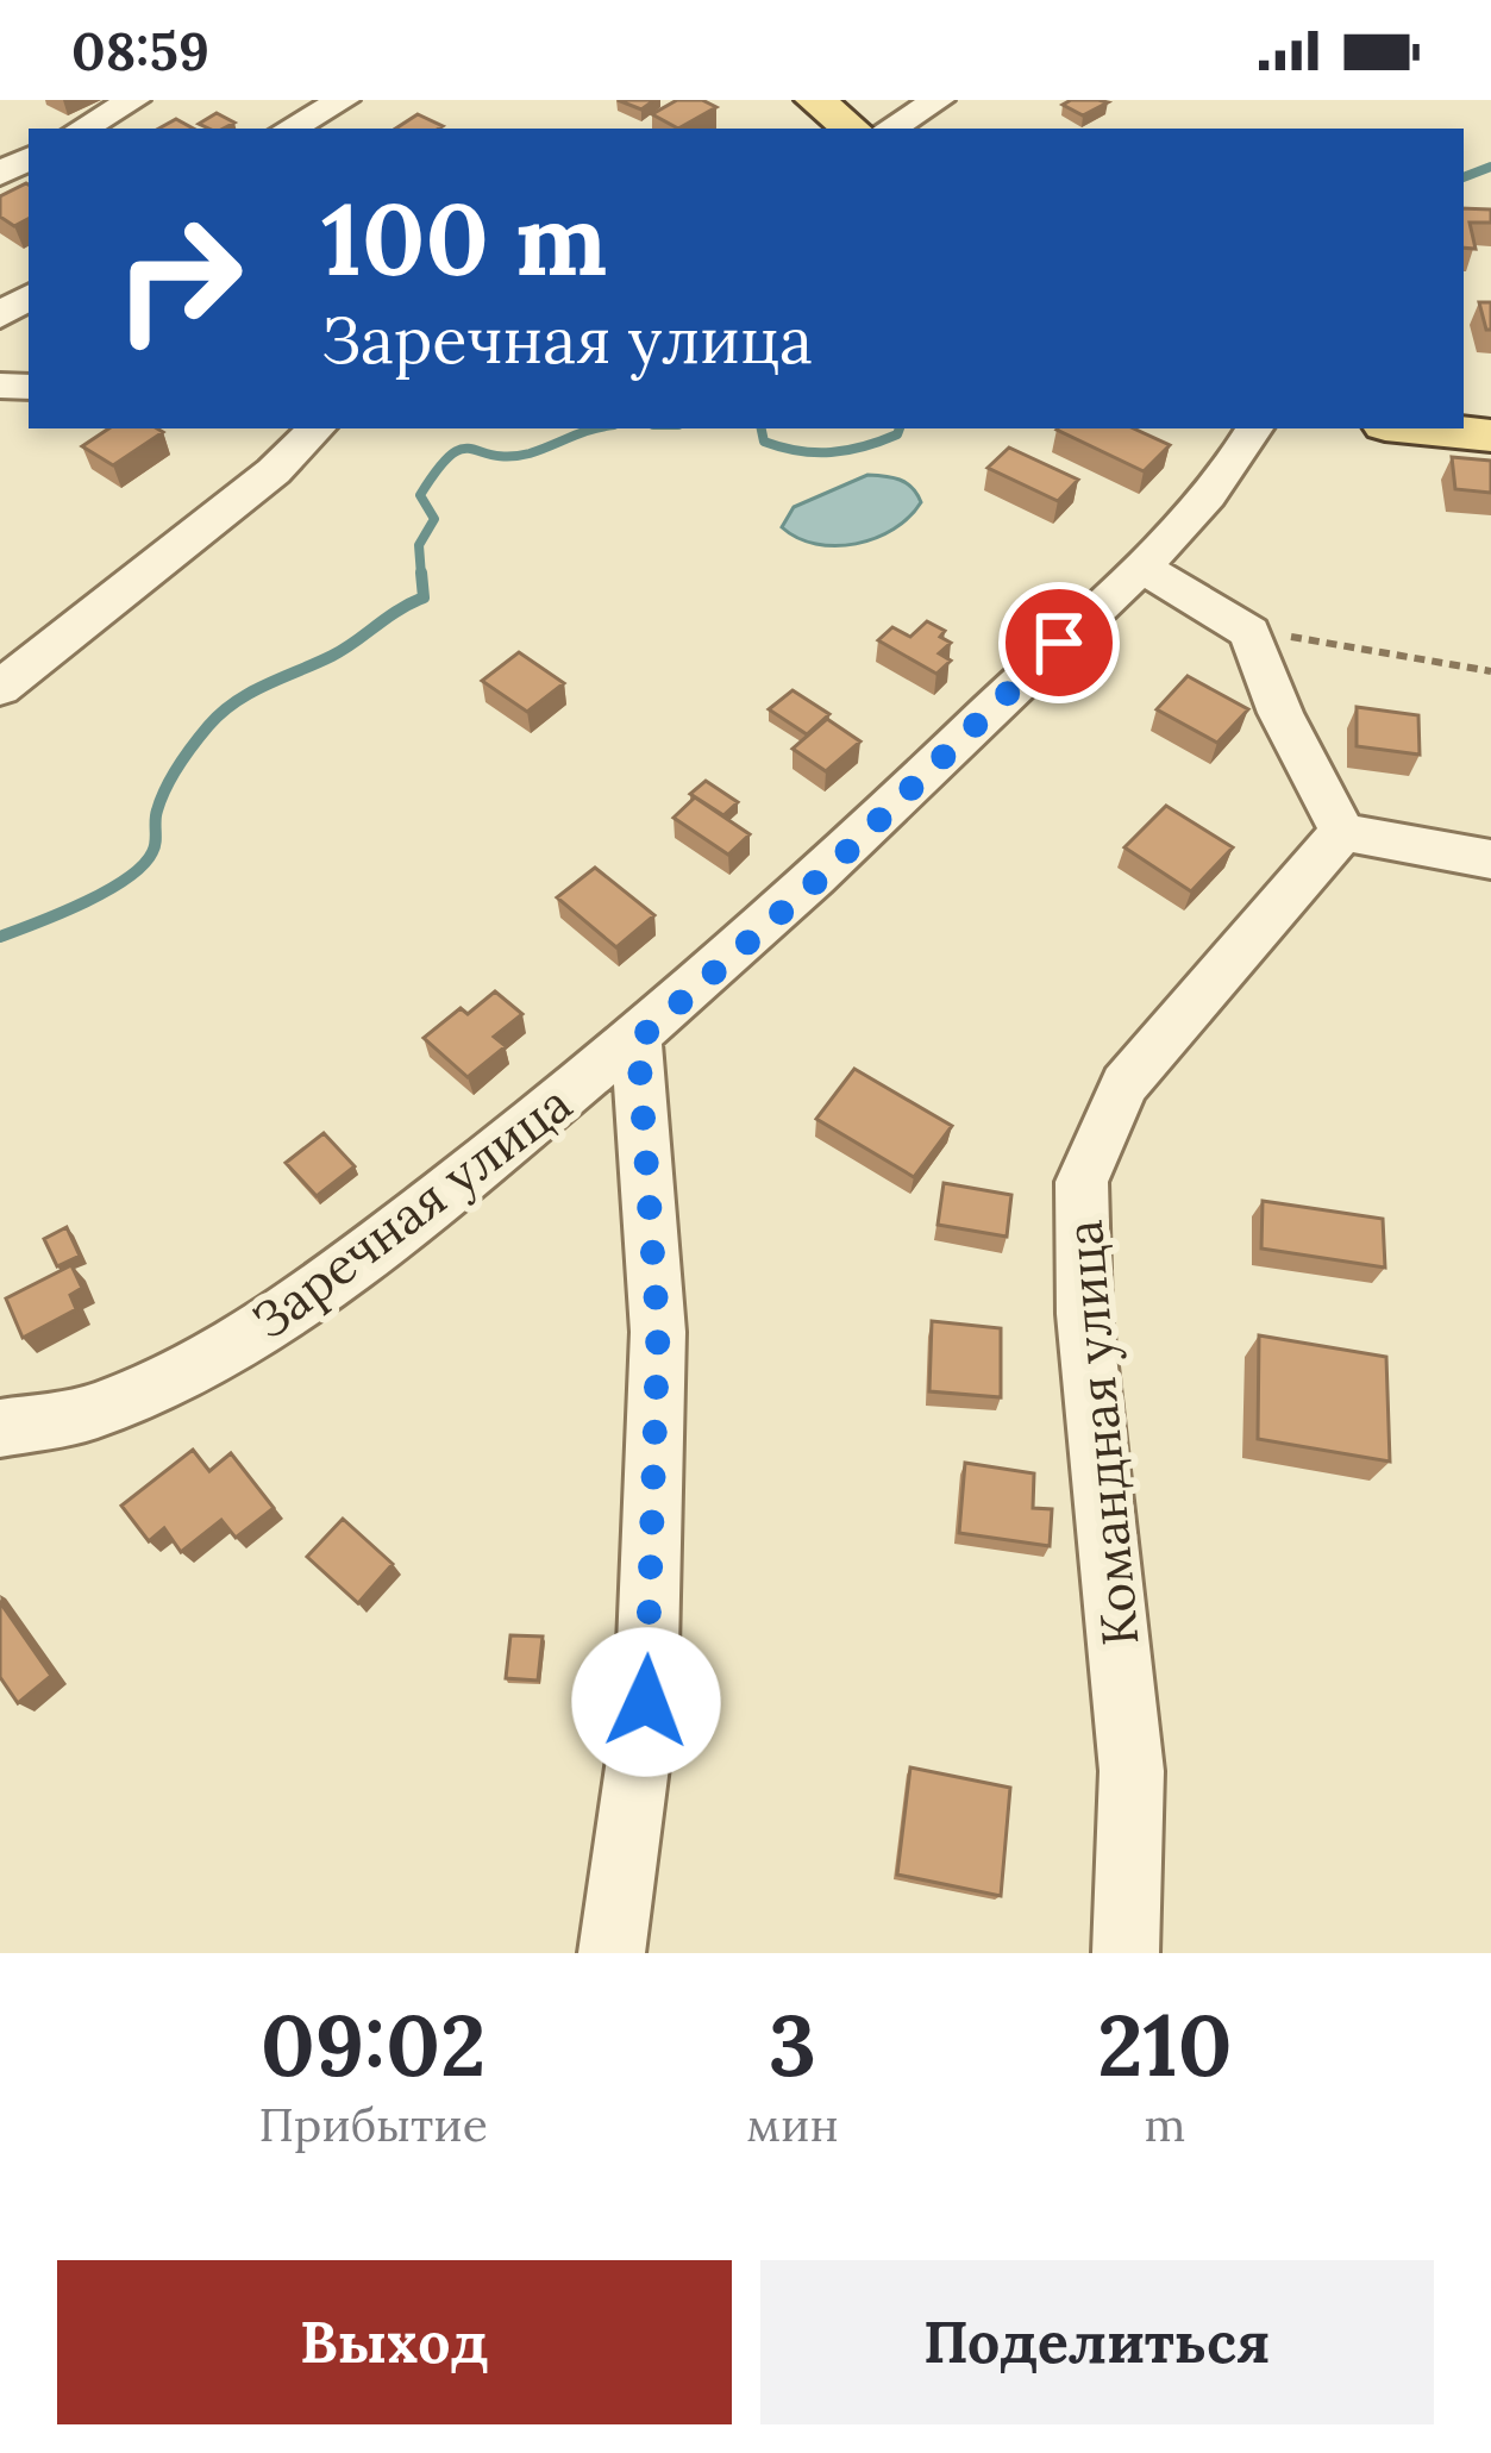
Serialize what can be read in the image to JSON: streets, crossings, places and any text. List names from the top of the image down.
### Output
{
  "streets": {
    "street": ["Заречная улица", "Командная улица"]
  },
  "page": {
    "status": "08:59",
    "turn": ["100 m", "Заречная улица"],
    "eta": [
      "09:02",
      "Прибытие",
      "3",
      "мин",
      "210",
      "m"
    ],
    "buttons": ["Выход", "Поделиться"]
  }
}
